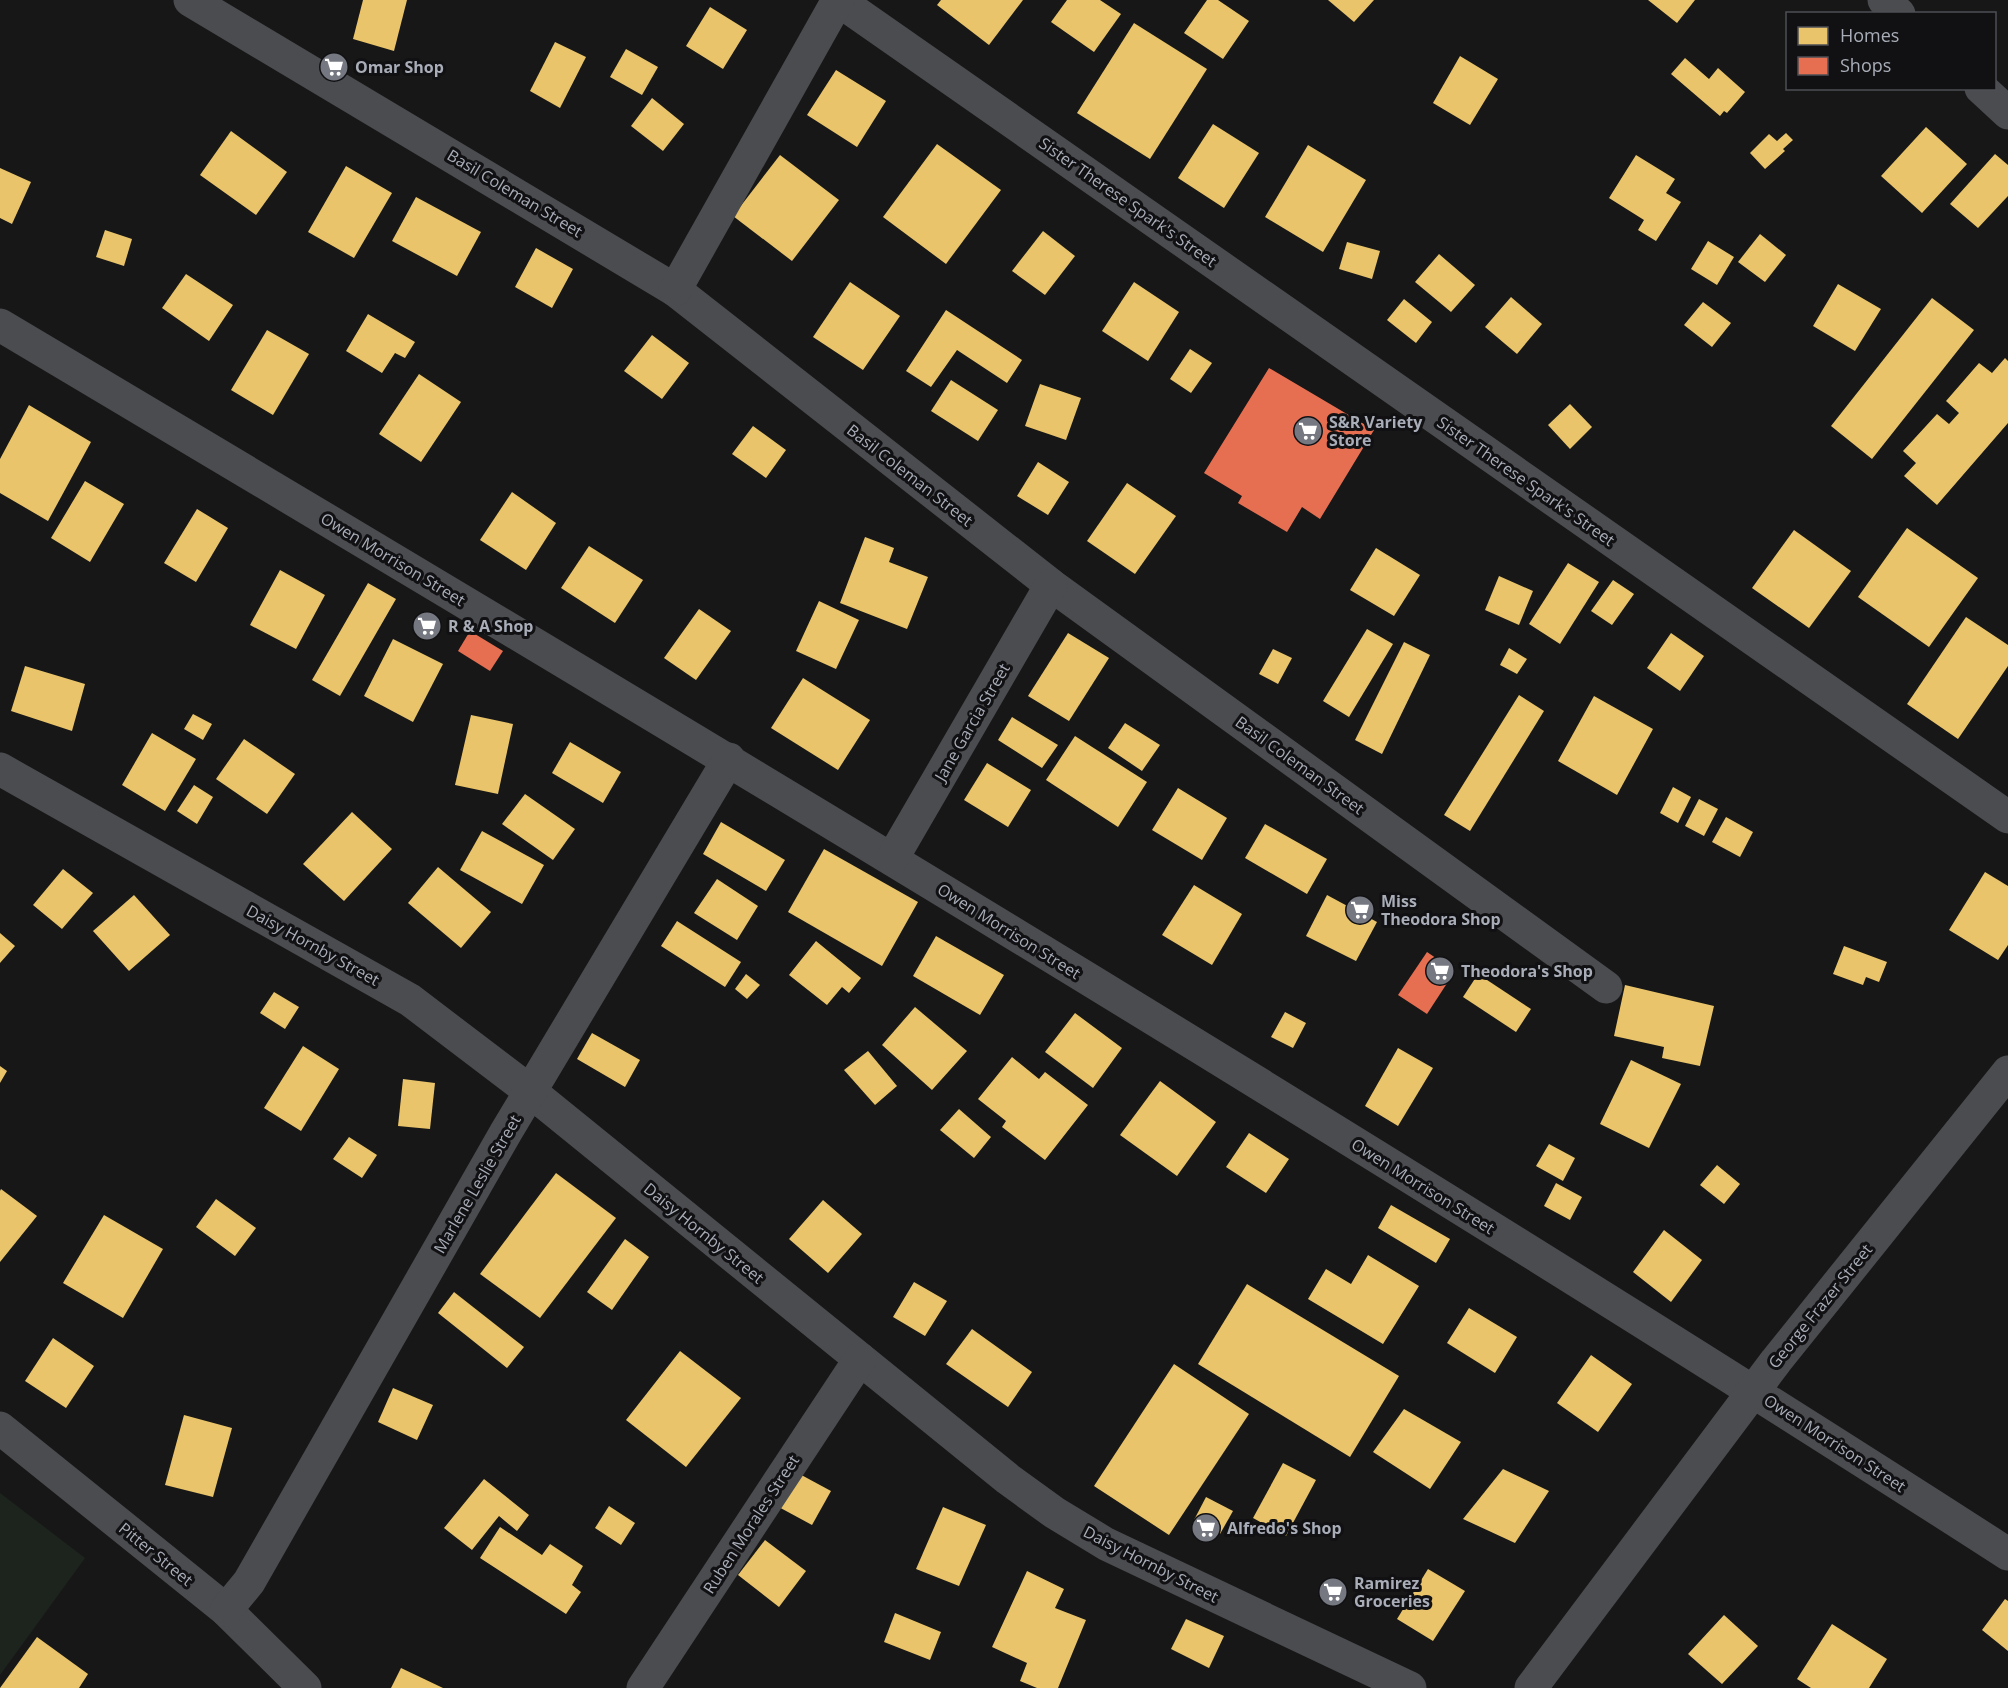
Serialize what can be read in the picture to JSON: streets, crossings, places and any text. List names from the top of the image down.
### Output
{
  "streets": {
    "street": [
      "Basil Coleman Street",
      "Sister Therese Spark's Street",
      "Owen Morrison Street",
      "Jane Garcia Street",
      "Daisy Hornby Street",
      "Marlene Leslie Street",
      "George Frazer Street",
      "Ruben Morales Street",
      "Pitter Street"
    ]
  },
  "crossings": [
    ["Basil Coleman Street", "Jane Garcia Street"],
    ["Owen Morrison Street", "Jane Garcia Street"],
    ["Owen Morrison Street", "Marlene Leslie Street"],
    ["Owen Morrison Street", "George Frazer Street"],
    ["Daisy Hornby Street", "Marlene Leslie Street"],
    ["Daisy Hornby Street", "Ruben Morales Street"],
    ["Marlene Leslie Street", "Pitter Street"]
  ],
  "places": {
    "supermarket": [
      "Omar Shop",
      "S&R Variety Store",
      "R & A Shop",
      "Miss Theodora Shop",
      "Theodora's Shop",
      "Alfredo's Shop",
      "Ramirez Groceries"
    ]
  },
  "legend": ["Homes", "Shops"]
}
